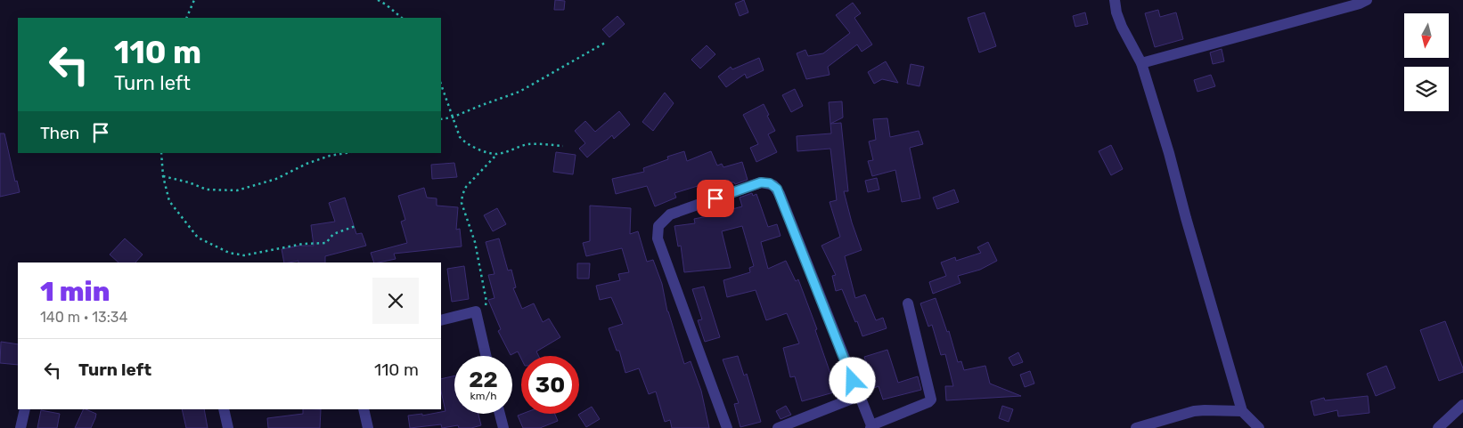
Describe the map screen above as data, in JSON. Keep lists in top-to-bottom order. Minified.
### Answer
{"north":"bottom","page":{"turn":["110 m","Turn left"],"then":"Then","heading":["1 min","140 m · 13:34"],"list":[{"name":"Turn left","value":"110 m"}],"speed":"22 km/h","limit":"30"}}
